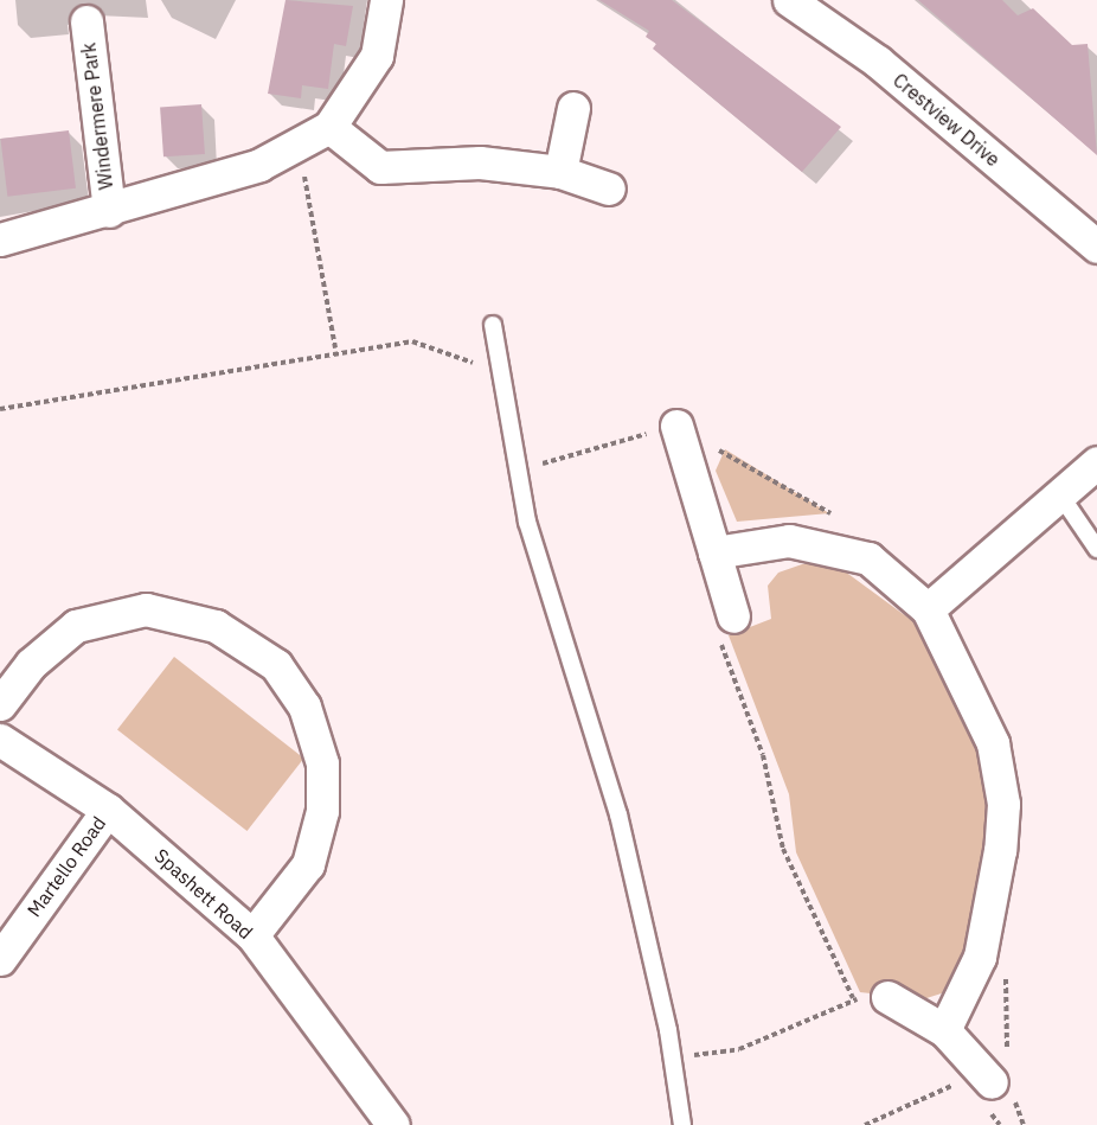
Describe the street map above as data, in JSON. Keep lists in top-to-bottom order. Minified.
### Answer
{"streets":{"street":["Windermere Park","Crestview Drive","Martello Road","Spashett Road"]},"crossings":[["Martello Road","Spashett Road"]]}
